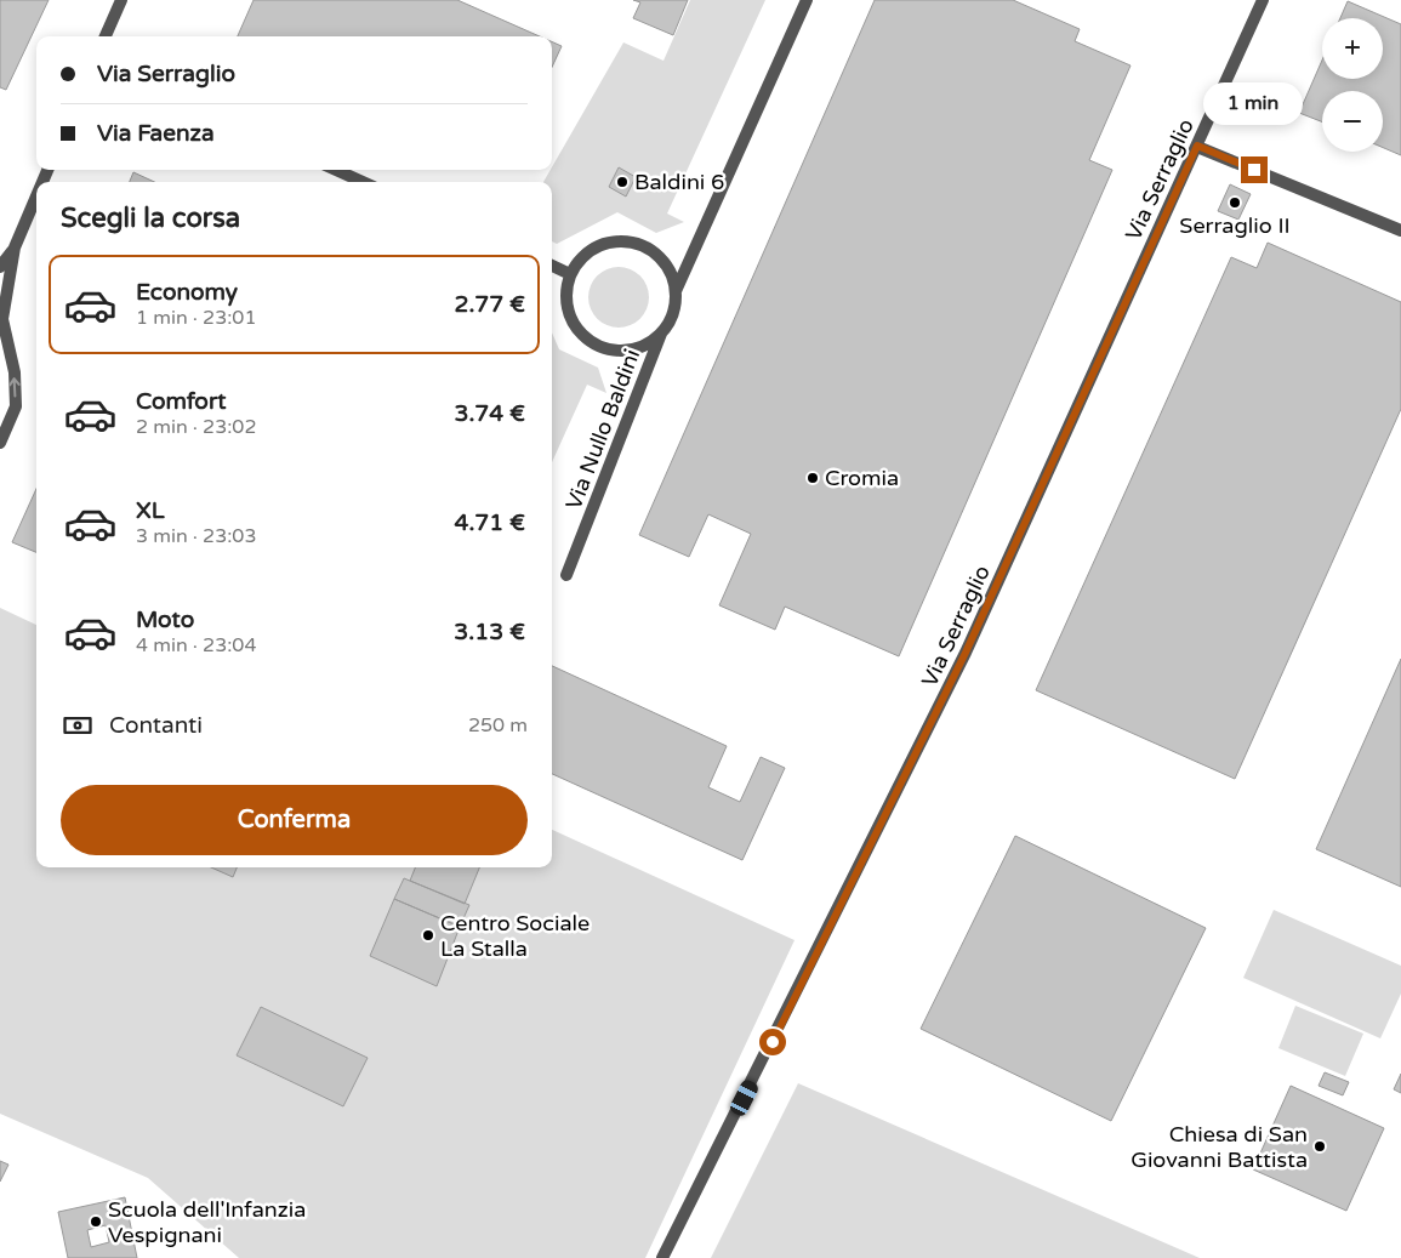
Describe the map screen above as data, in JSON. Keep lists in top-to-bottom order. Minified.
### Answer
{"streets":{"street":["Via Serraglio","Via Nullo Baldini"]},"places":["Baldini 6","Serraglio II","Cromia","Centro Sociale La Stalla","Chiesa di San Giovanni Battista","Scuola dell'Infanzia Vespignani"],"page":{"map_buttons":["+","−"],"banner":["Via Serraglio","Via Faenza"],"bubble":"1 min","heading":"Scegli la corsa","list":[{"name":"Economy","note":"1 min · 23:01","value":"2.77 €"},{"name":"Comfort","note":"2 min · 23:02","value":"3.74 €"},{"name":"XL","note":"3 min · 23:03","value":"4.71 €"},{"name":"Moto","note":"4 min · 23:04","value":"3.13 €"}],"pay":["Contanti","250 m"],"buttons":"Conferma"}}
